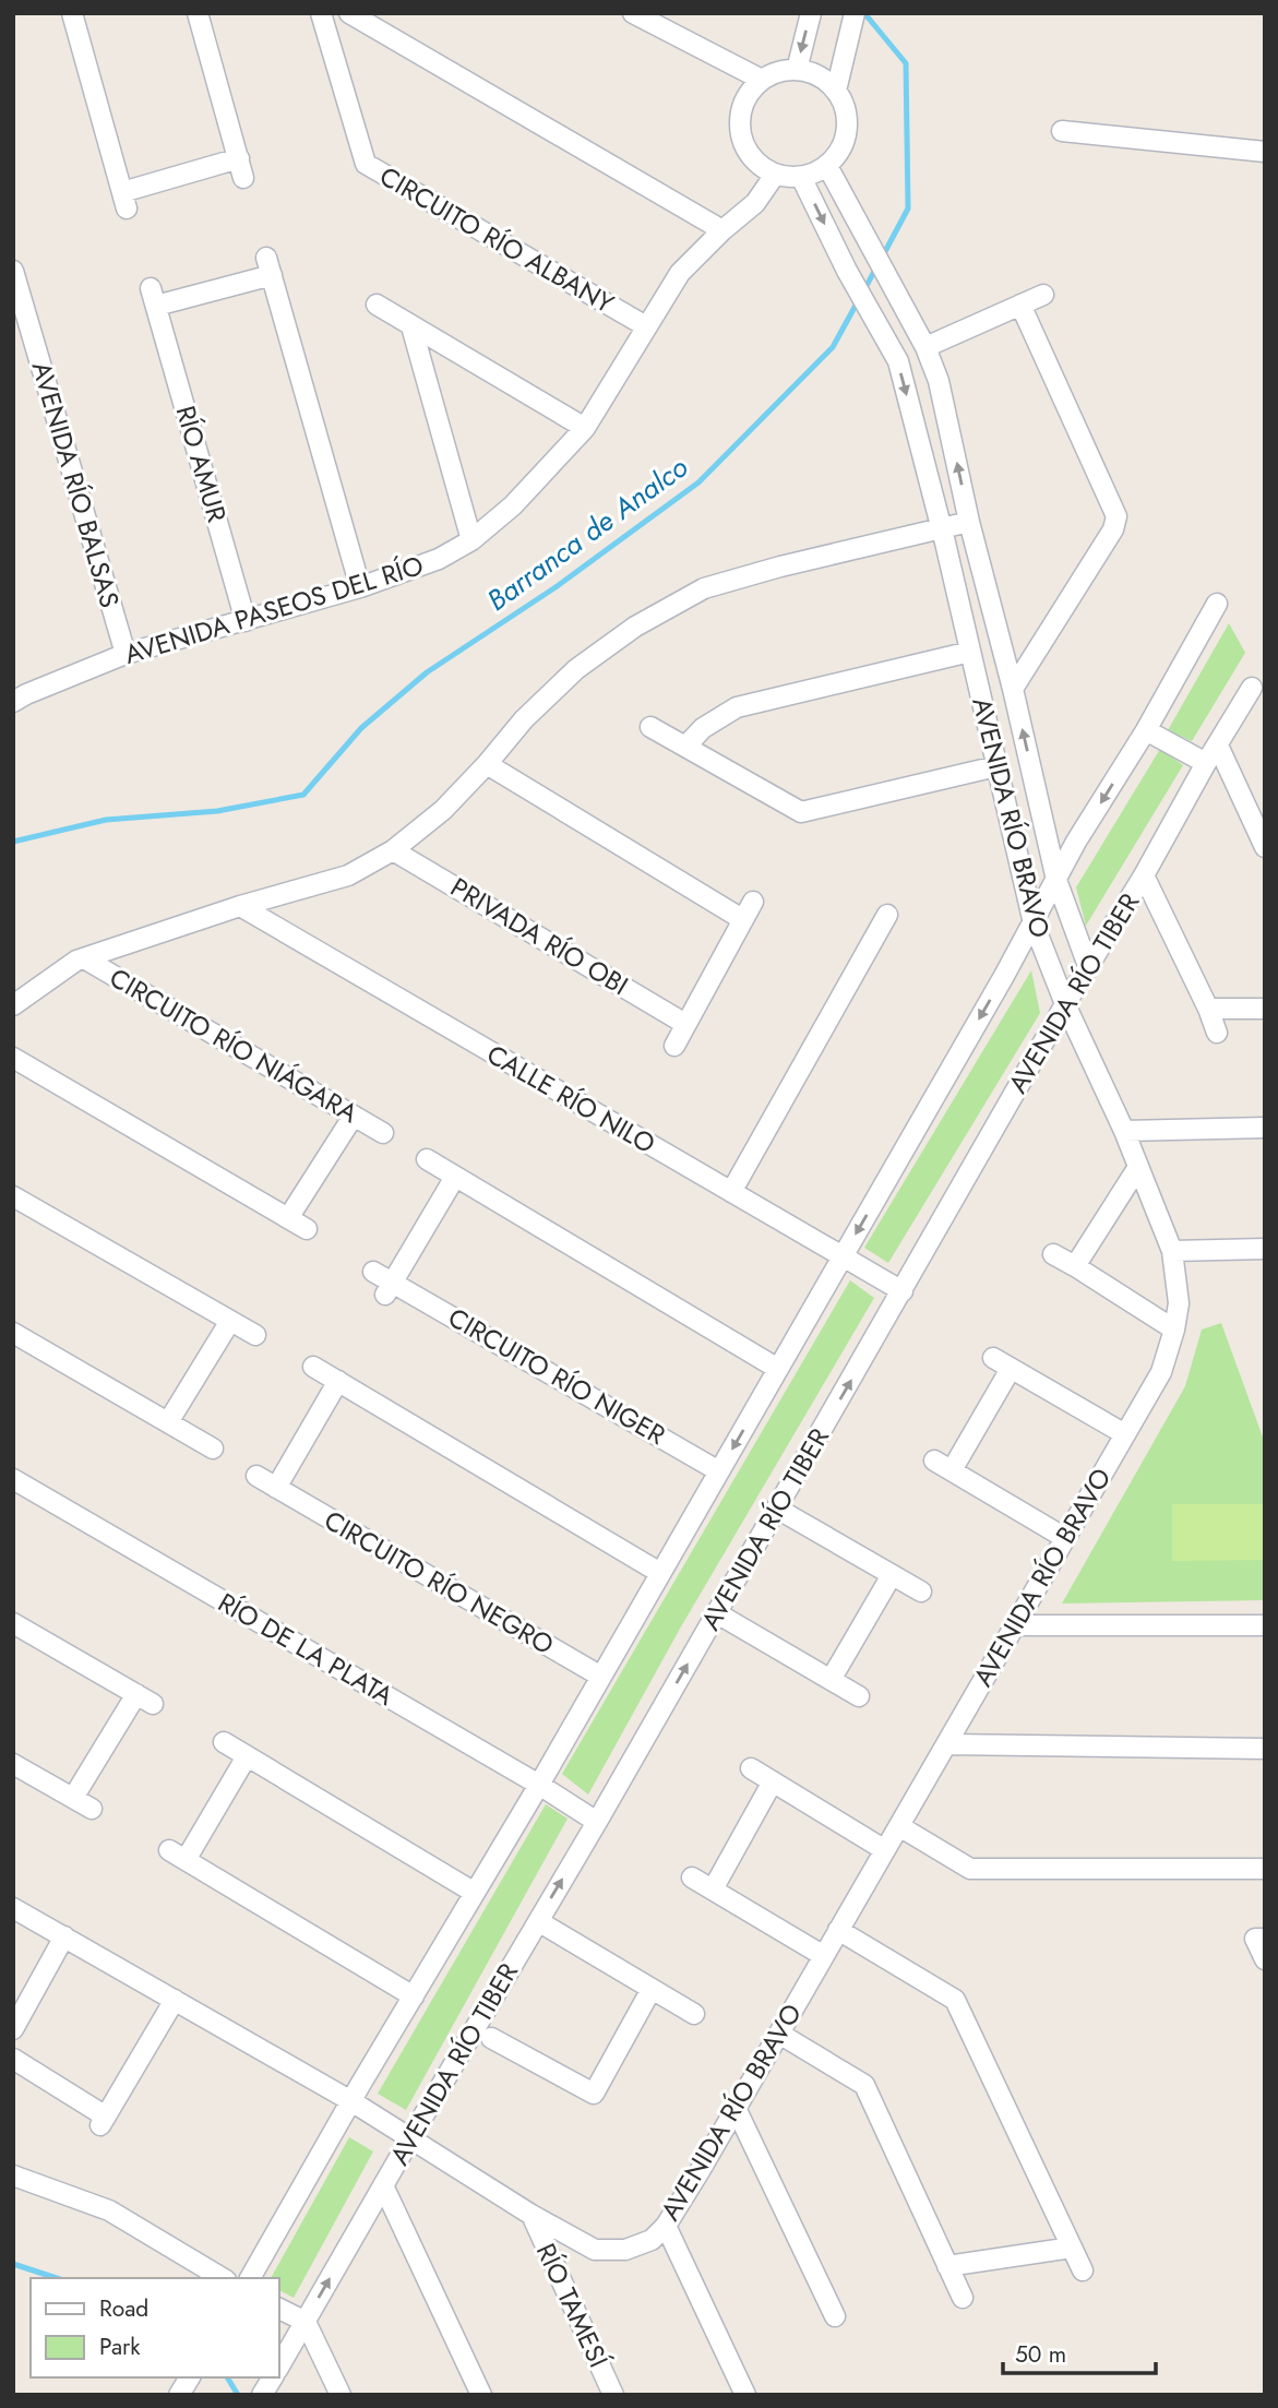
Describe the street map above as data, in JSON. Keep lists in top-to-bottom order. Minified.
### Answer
{"streets":{"street":["CIRCUITO RÍO ALBANY","RÍO AMUR","AVENIDA RÍO BALSAS","AVENIDA PASEOS DEL RÍO","AVENIDA RÍO BRAVO","PRIVADA RÍO OBI","AVENIDA RÍO TIBER","CIRCUITO RÍO NIÁGARA","CALLE RÍO NILO","CIRCUITO RÍO NIGER","CIRCUITO RÍO NEGRO","RÍO DE LA PLATA","RÍO TAMESÍ"]},"crossings":[["CIRCUITO RÍO ALBANY","AVENIDA PASEOS DEL RÍO"],["RÍO AMUR","AVENIDA PASEOS DEL RÍO"],["AVENIDA RÍO BALSAS","AVENIDA PASEOS DEL RÍO"],["AVENIDA PASEOS DEL RÍO","AVENIDA RÍO BRAVO"],["AVENIDA RÍO BRAVO","AVENIDA RÍO TIBER"],["AVENIDA RÍO BRAVO","RÍO TAMESÍ"],["AVENIDA RÍO TIBER","CALLE RÍO NILO"],["AVENIDA RÍO TIBER","RÍO DE LA PLATA"]],"water":["Barranca de Analco"],"legend":["Road","Park"],"scale_bar":"50 m"}
